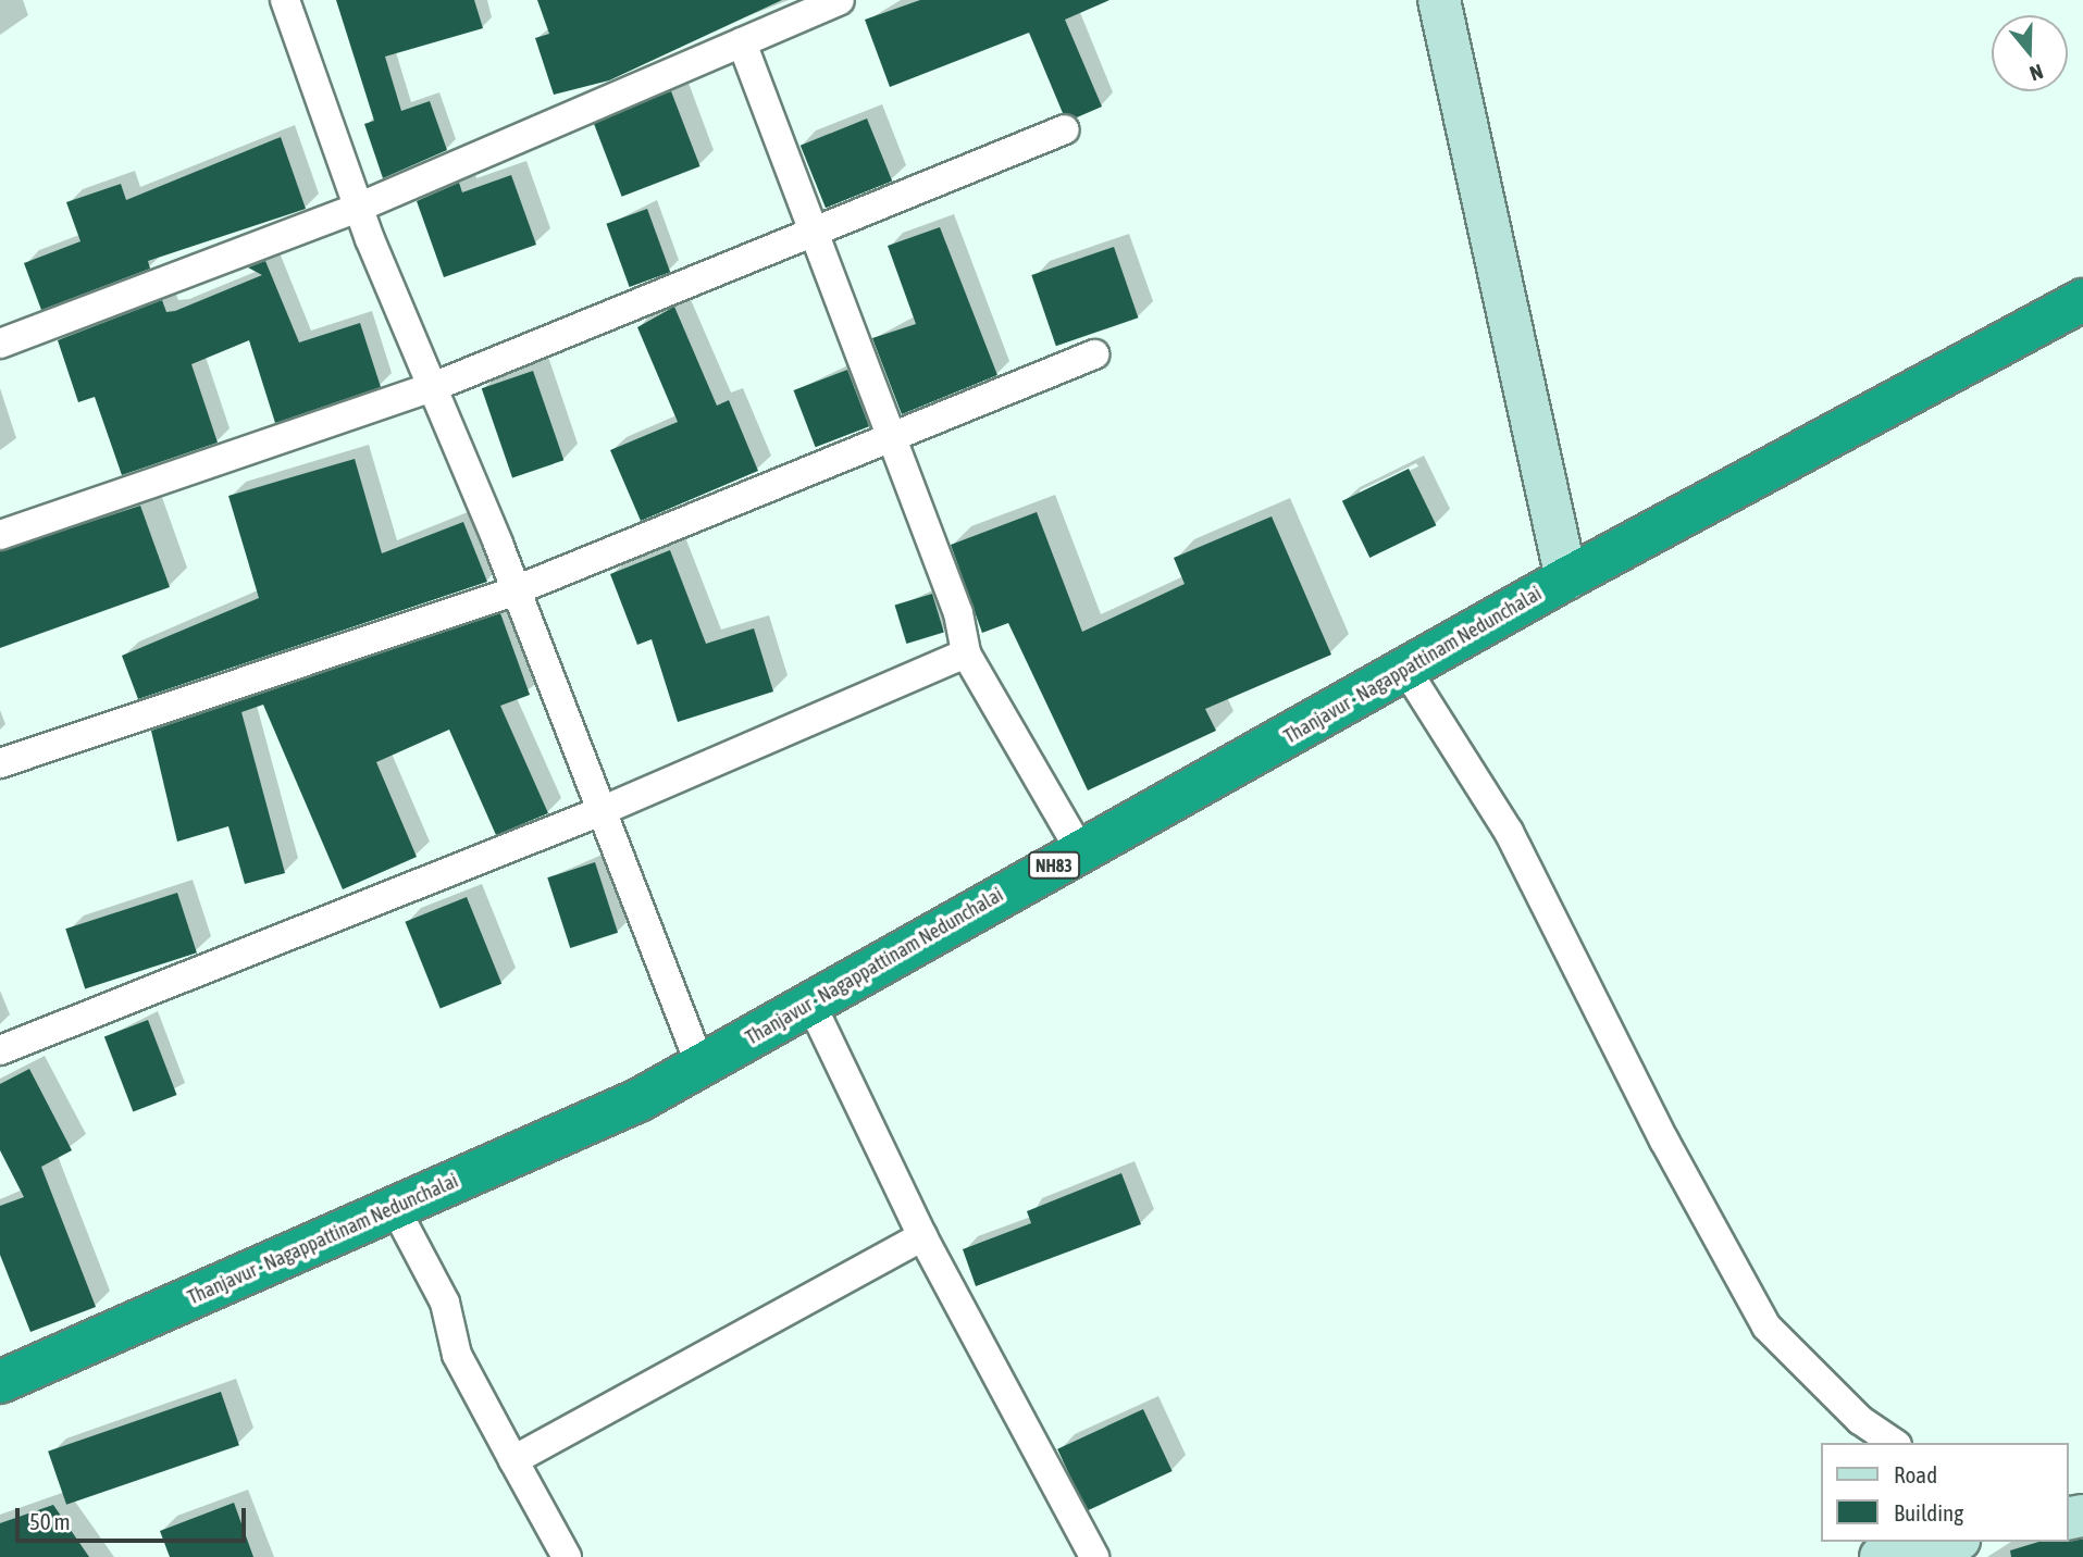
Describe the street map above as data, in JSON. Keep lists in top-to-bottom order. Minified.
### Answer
{"streets":{"highway":["Thanjavur - Nagappattinam Nedunchalai","NH83"]},"legend":["Road","Building"],"scale_bar":"50 m","north":"bottom"}
